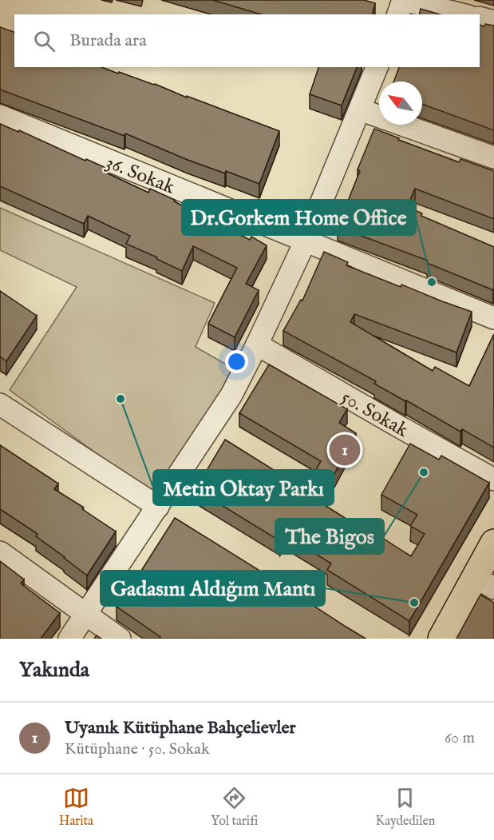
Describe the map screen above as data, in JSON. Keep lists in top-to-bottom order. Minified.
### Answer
{"streets":{"street":["36. Sokak","50. Sokak"]},"places":["Dr.Gorkem Home Office","Metin Oktay Parkı","The Bigos","Gadasını Aldığım Mantı"],"north":"top left","page":{"search":"Burada ara","pins":"1","heading":"Yakında","list":[{"mark":"1","name":"Uyanık Kütüphane Bahçelievler","note":"Kütüphane · 50. Sokak","value":"60 m"}],"nav":["Harita","Yol tarifi","Kaydedilen"]}}
